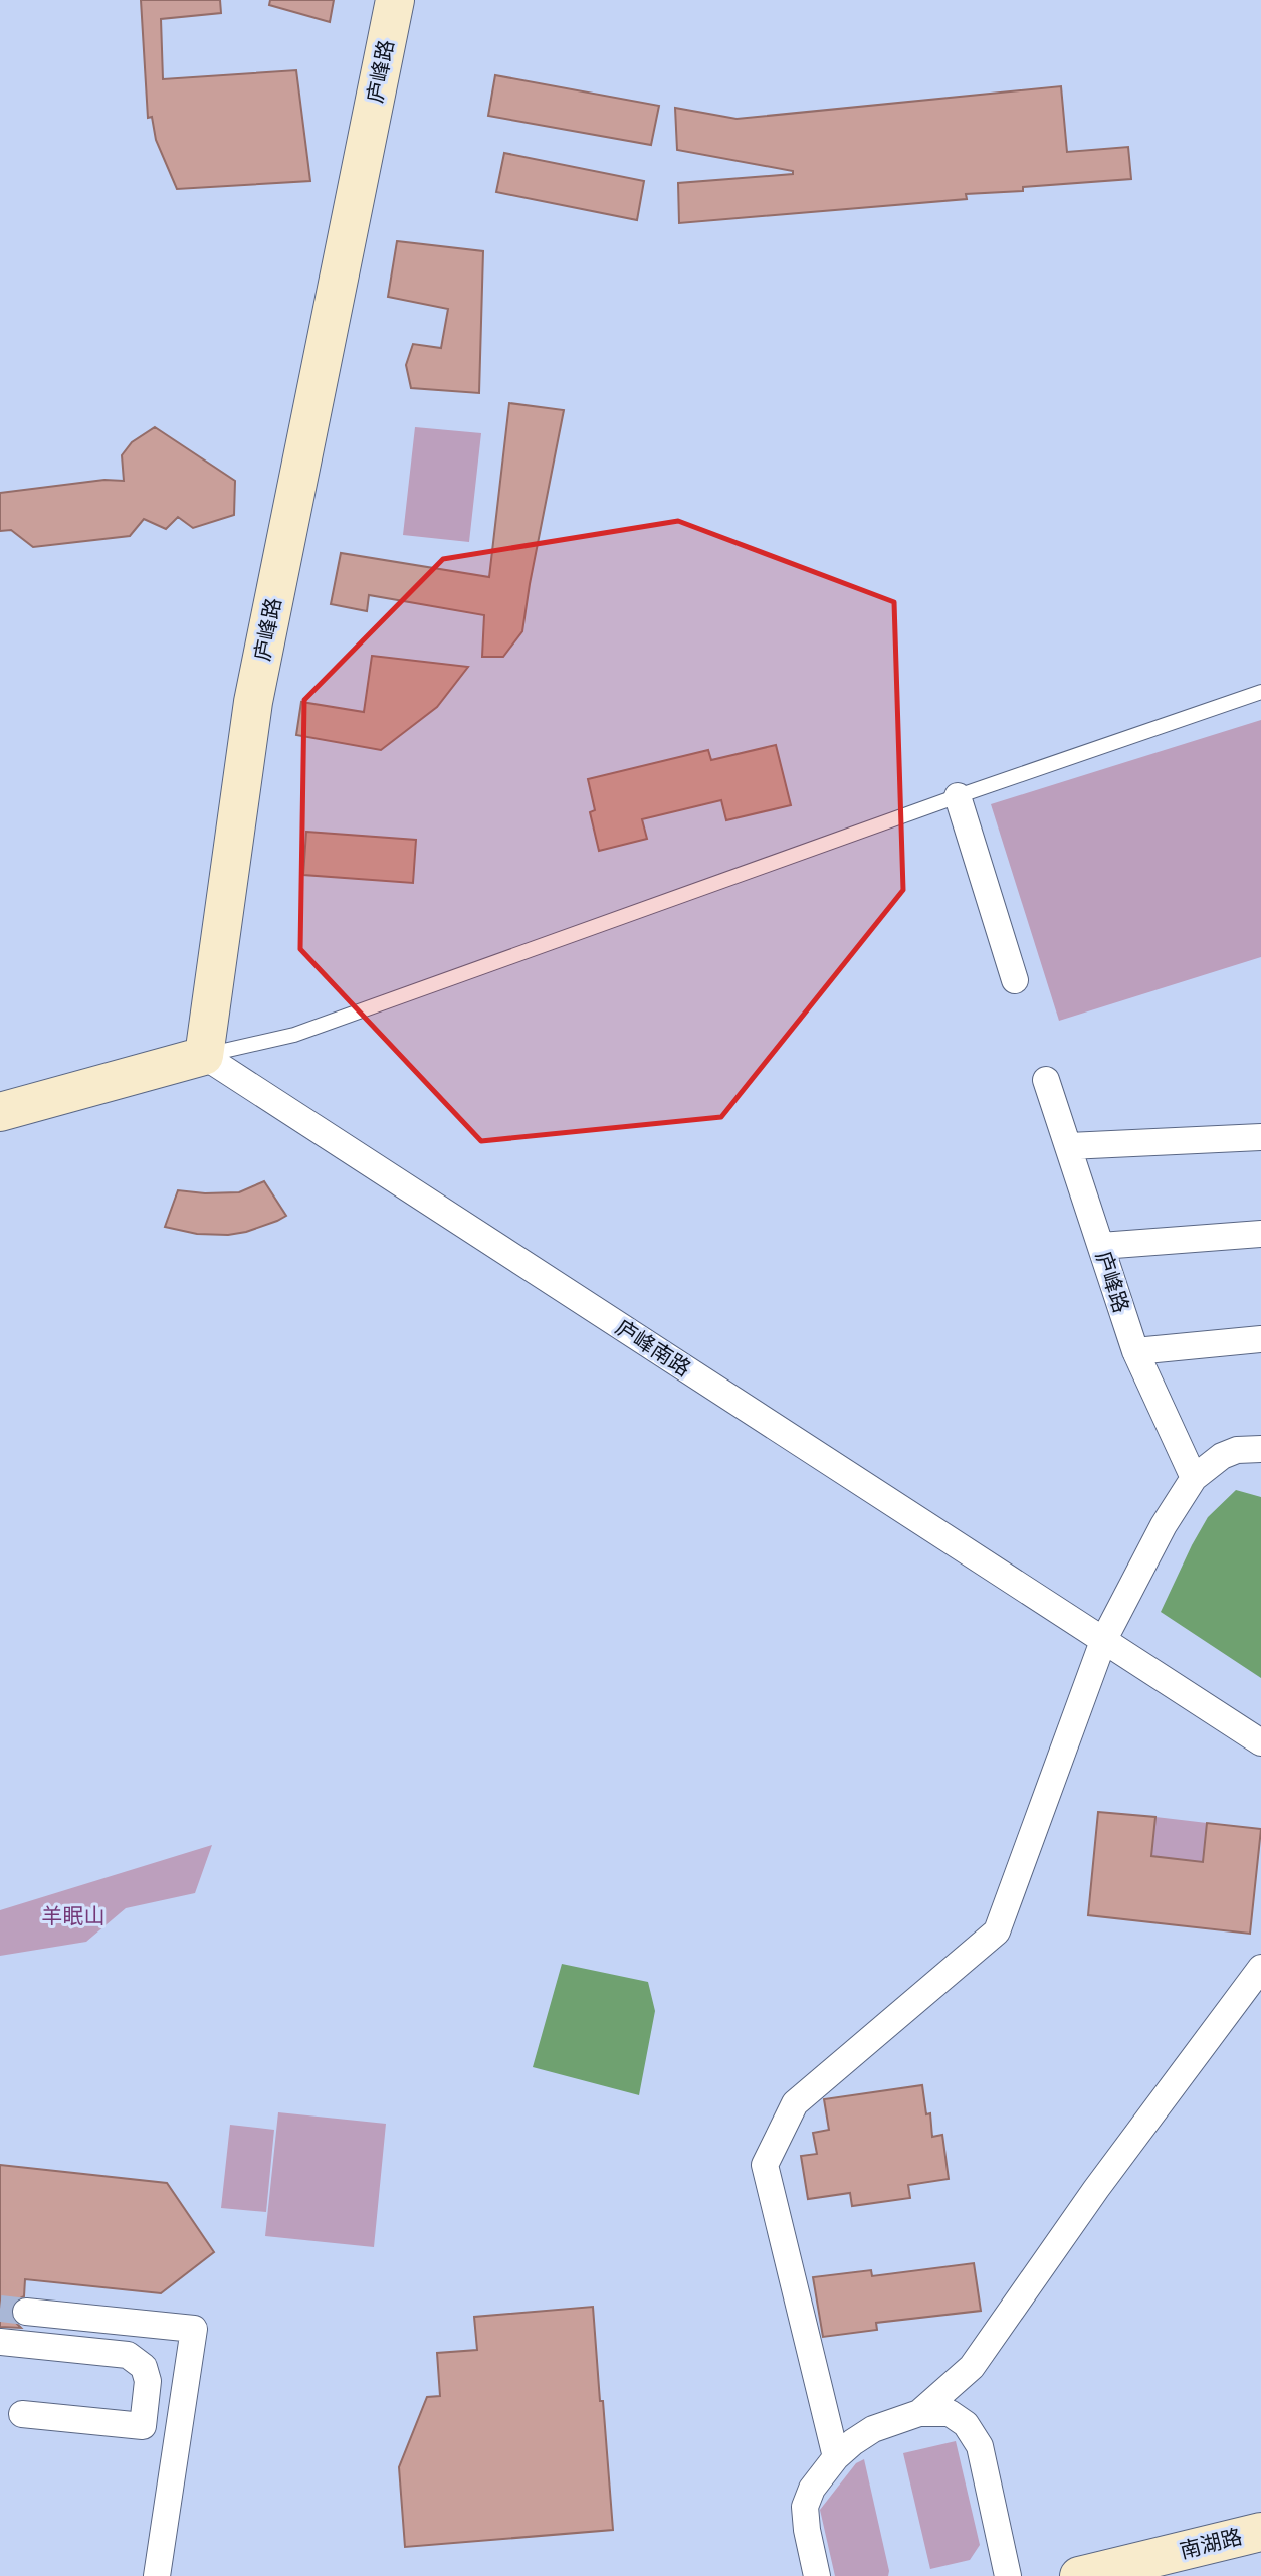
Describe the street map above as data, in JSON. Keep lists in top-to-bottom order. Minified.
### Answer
{"streets":{"main road":["庐峰路","南湖路"],"street":["庐峰南路"]},"crossings":[["庐峰路","庐峰南路"]],"parks":["羊眠山"]}
